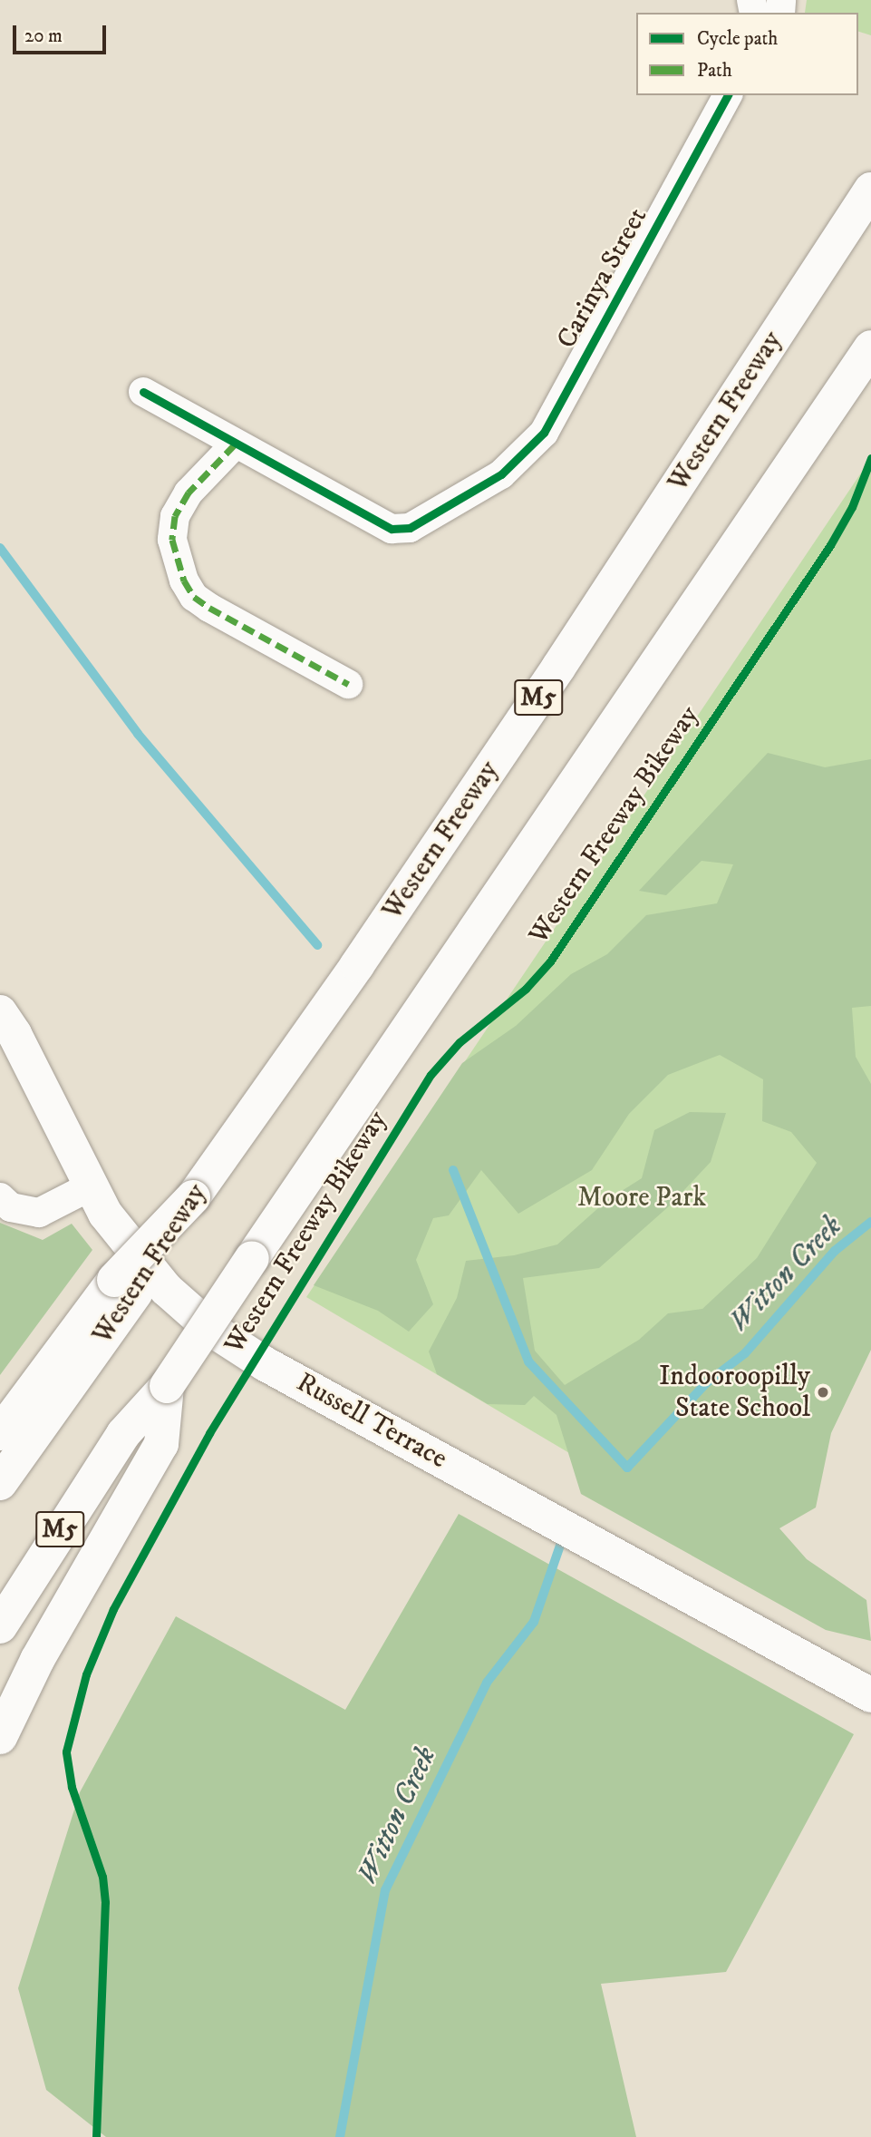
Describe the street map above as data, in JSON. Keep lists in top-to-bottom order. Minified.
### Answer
{"streets":{"main road":["Western Freeway","M5","Russell Terrace"],"street":["Carinya Street"],"cycle path":["Western Freeway Bikeway"]},"water":["Witton Creek"],"parks":["Moore Park"],"places":["Indooroopilly State School"],"legend":["Cycle path","Path"],"scale_bar":"20 m"}
